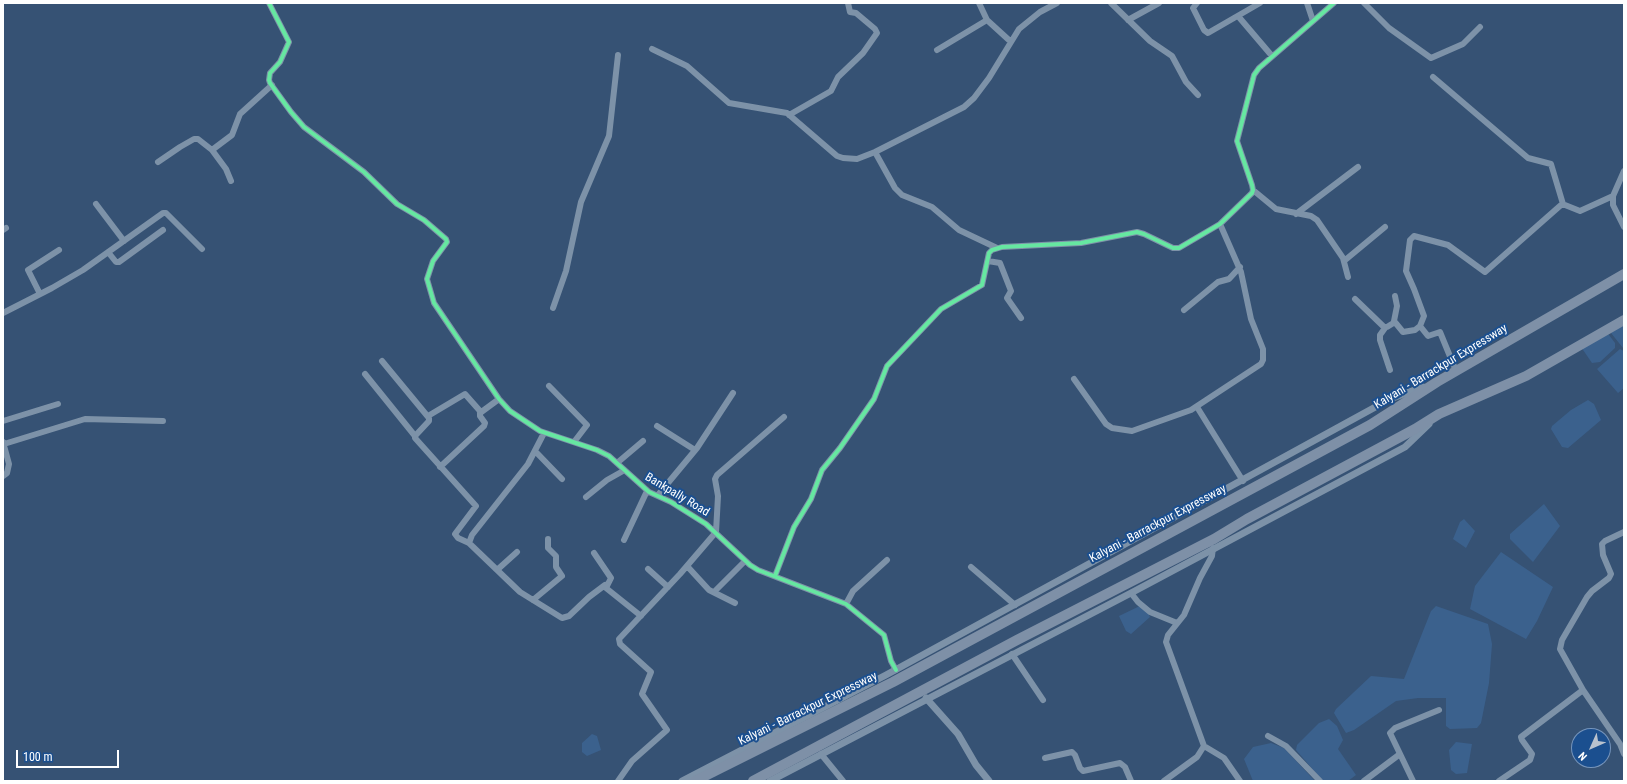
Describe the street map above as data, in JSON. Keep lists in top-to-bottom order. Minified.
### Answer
{"streets":{"highway":["Kalyani - Barrackpur Expressway"],"street":["Bankpally Road"]},"scale_bar":"100 m","north":"bottom left"}
